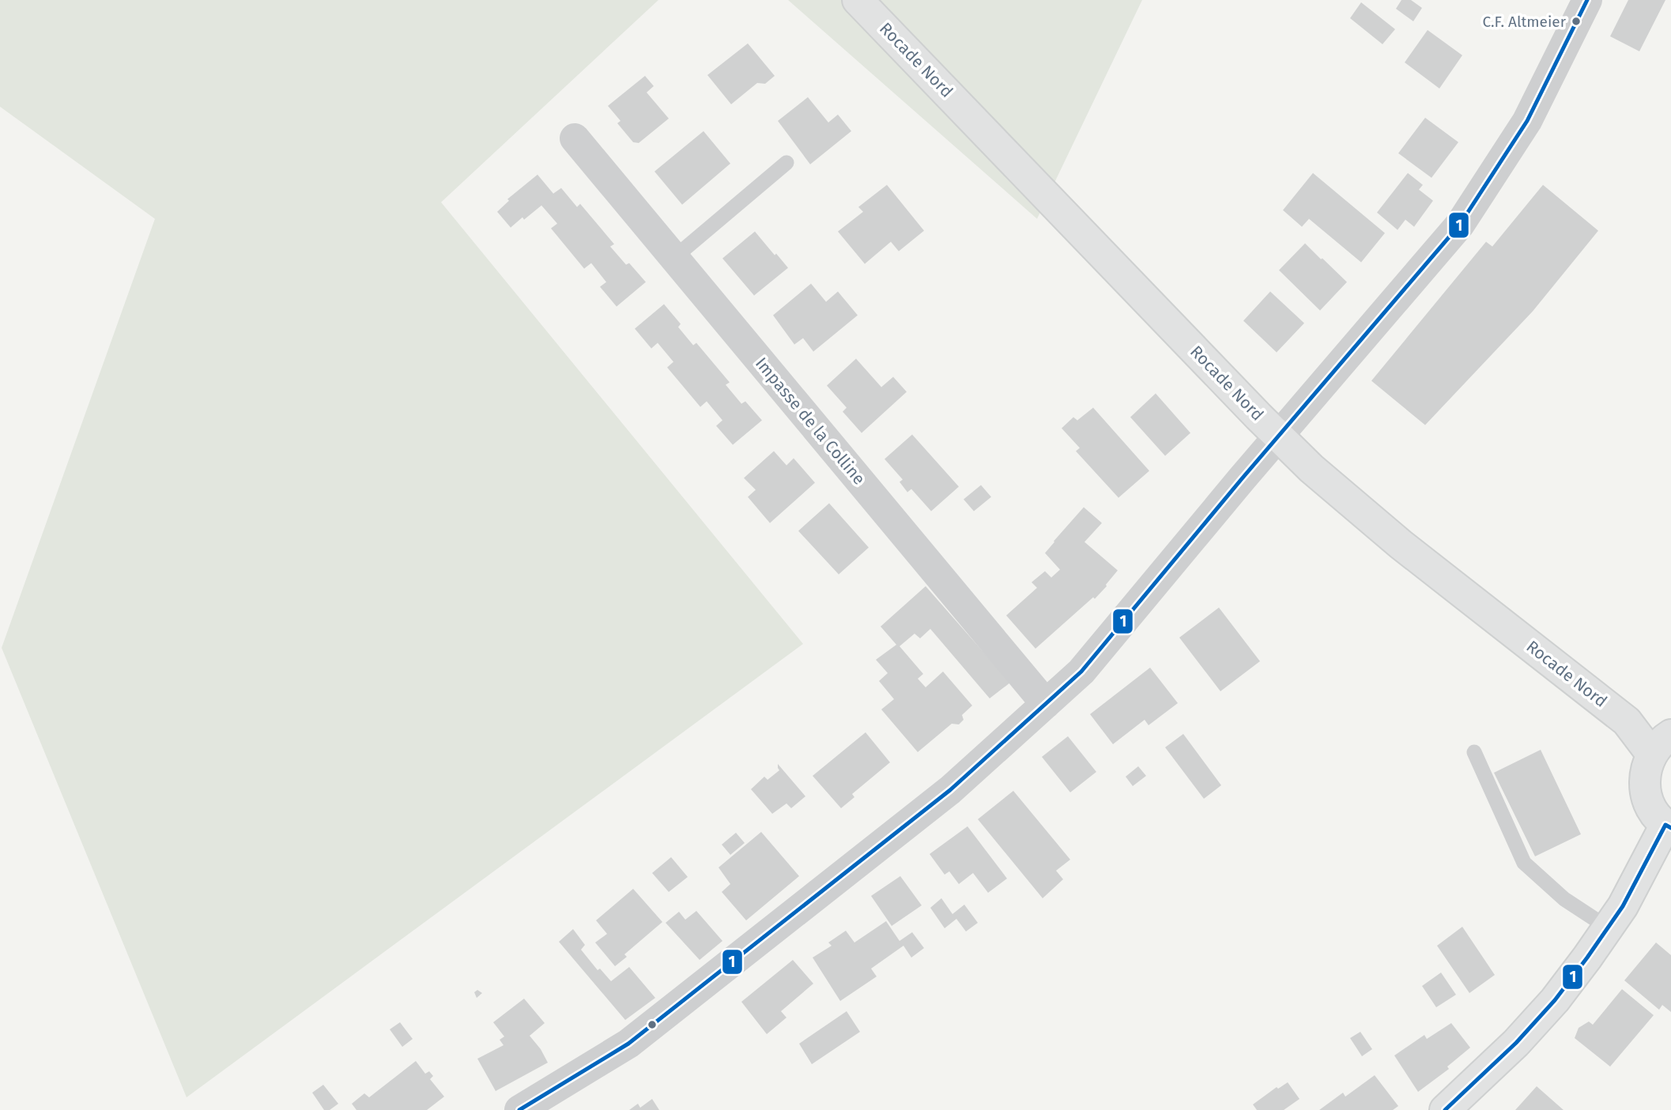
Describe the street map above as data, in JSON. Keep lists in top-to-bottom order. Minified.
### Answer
{"streets":{"main road":["Rocade Nord"],"street":["Impasse de la Colline"]},"places":["C.F. Altmeier"],"lines":["transit line 1"]}
